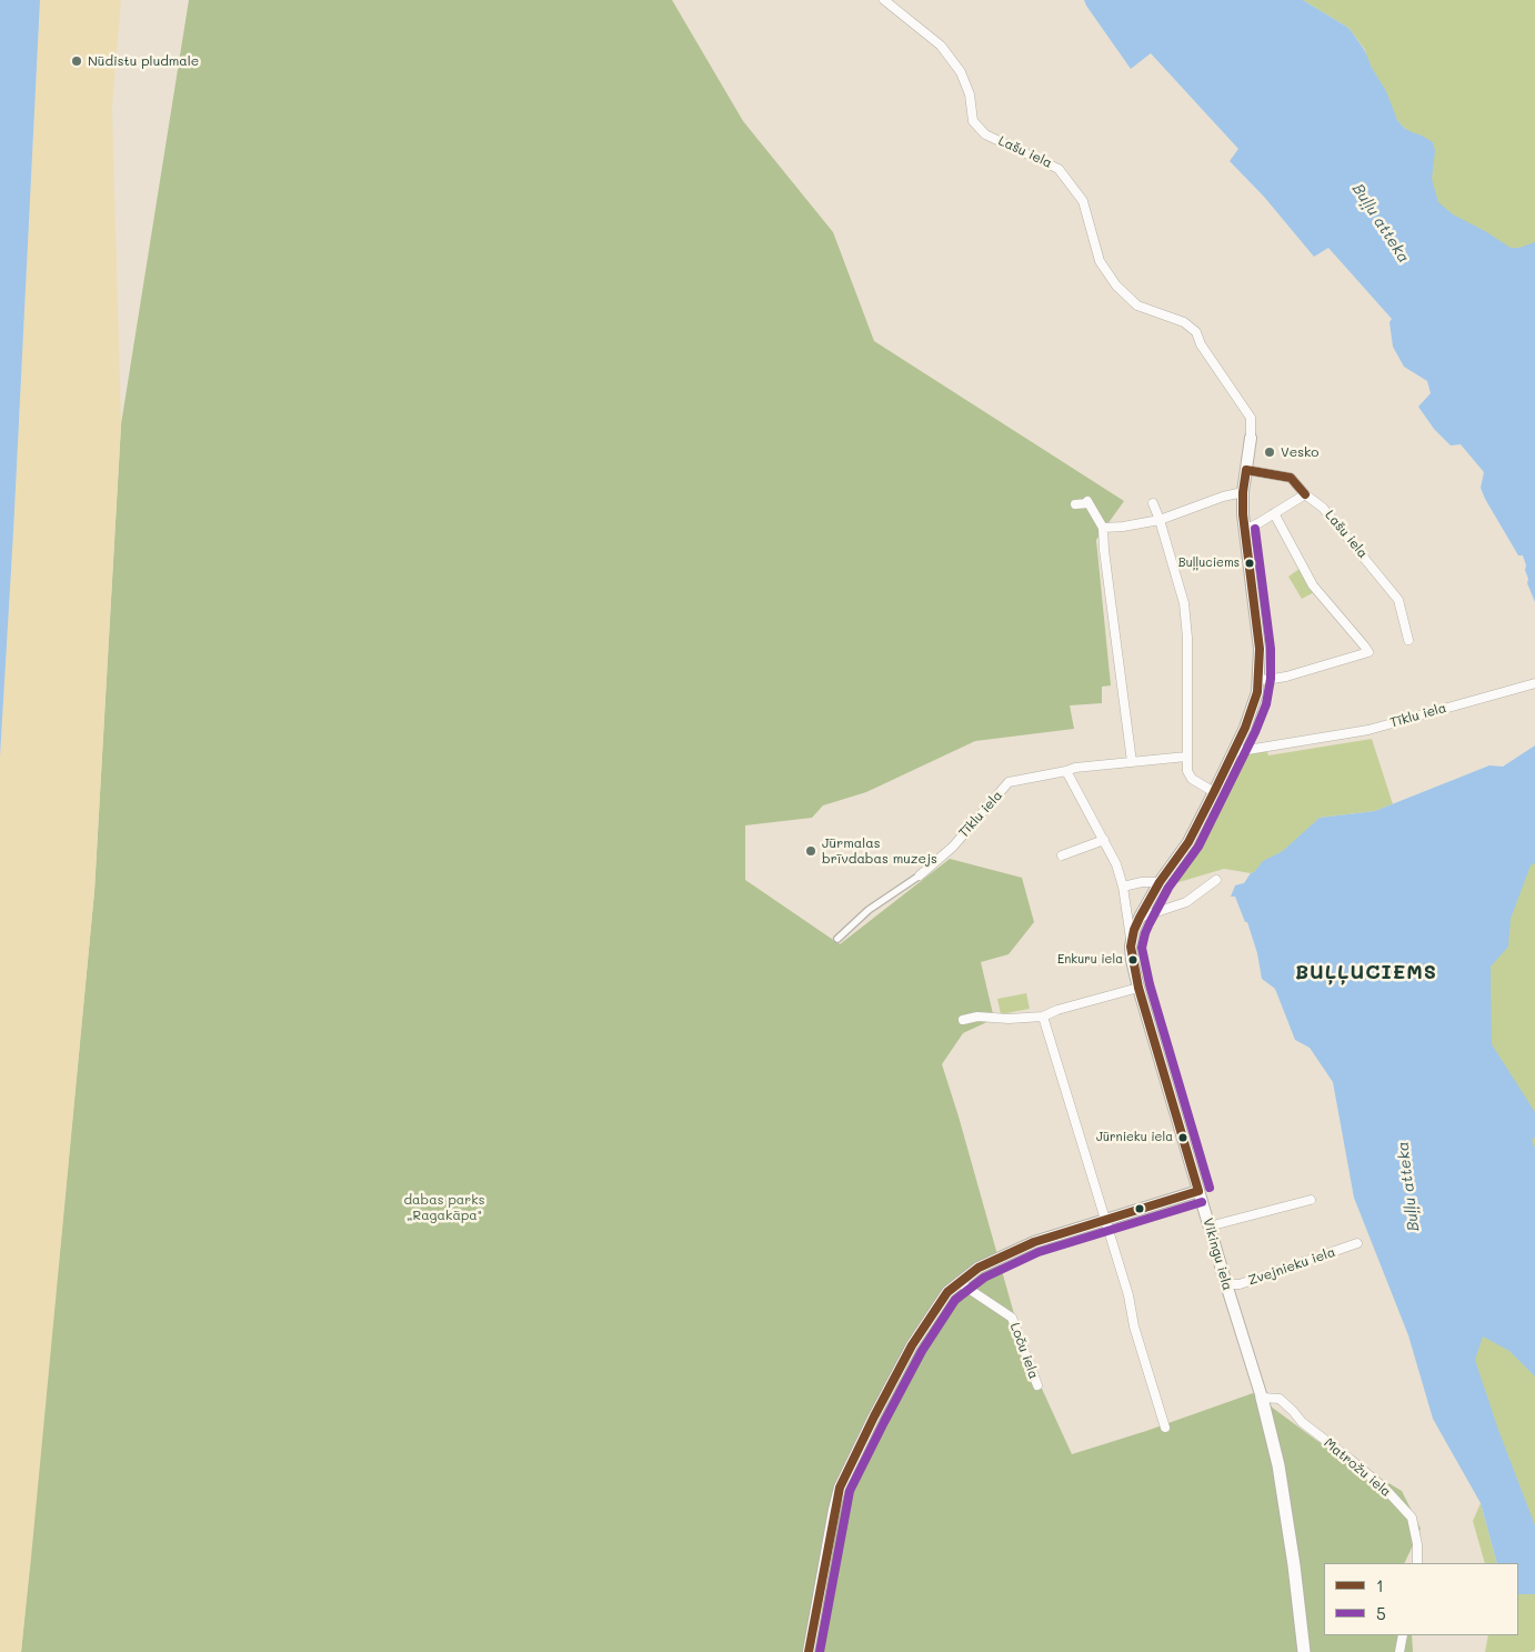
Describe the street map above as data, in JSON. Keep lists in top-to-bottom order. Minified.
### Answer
{"streets":{"main road":["Vikingu iela"],"street":["Lašu iela","Tīklu iela","Zvejnieku iela","Loču iela","Matrožu iela"]},"crossings":[["Lašu iela","Tīklu iela"],["Lašu iela","Vikingu iela"],["Tīklu iela","Vikingu iela"],["Vikingu iela","Zvejnieku iela"],["Vikingu iela","Matrožu iela"]],"districts":["BUĻĻUCIEMS"],"water":["Buļļu atteka"],"parks":["dabas parks „Ragakāpa\""],"places":["Nūdistu pludmale","Vesko","Buļļuciems","Jūrmalas brīvdabas muzejs","Enkuru iela","Jūrnieku iela"],"lines":["transit line 1","transit line 5"],"legend":["1","5"]}
